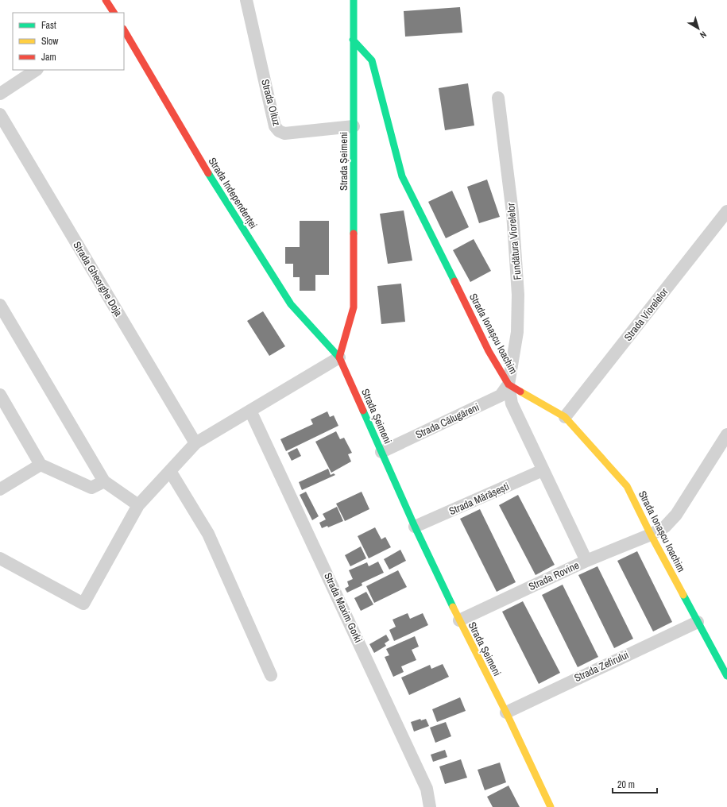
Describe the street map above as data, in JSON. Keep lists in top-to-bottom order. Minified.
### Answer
{"streets":{"street":["Strada Oituz","Strada Șeimeni","Strada Independenței","Fundătura Viorelelor","Strada Gheorghe Doja","Strada Viorelelor","Strada Ionașcu Ioachim","Strada Călugăreni","Strada Mărășești","Strada Rovine","Strada Maxim Gorki","Strada Zefirului"]},"crossings":[["Strada Oituz","Strada Șeimeni"],["Strada Șeimeni","Strada Independenței"],["Strada Șeimeni","Strada Ionașcu Ioachim"],["Strada Șeimeni","Strada Călugăreni"],["Strada Șeimeni","Strada Mărășești"],["Strada Șeimeni","Strada Rovine"],["Strada Șeimeni","Strada Zefirului"],["Fundătura Viorelelor","Strada Ionașcu Ioachim"],["Fundătura Viorelelor","Strada Călugăreni"],["Strada Viorelelor","Strada Ionașcu Ioachim"],["Strada Ionașcu Ioachim","Strada Călugăreni"],["Strada Ionașcu Ioachim","Strada Rovine"],["Strada Ionașcu Ioachim","Strada Zefirului"]],"legend":["Fast","Slow","Jam"],"scale_bar":"20 m","north":"bottom right"}
